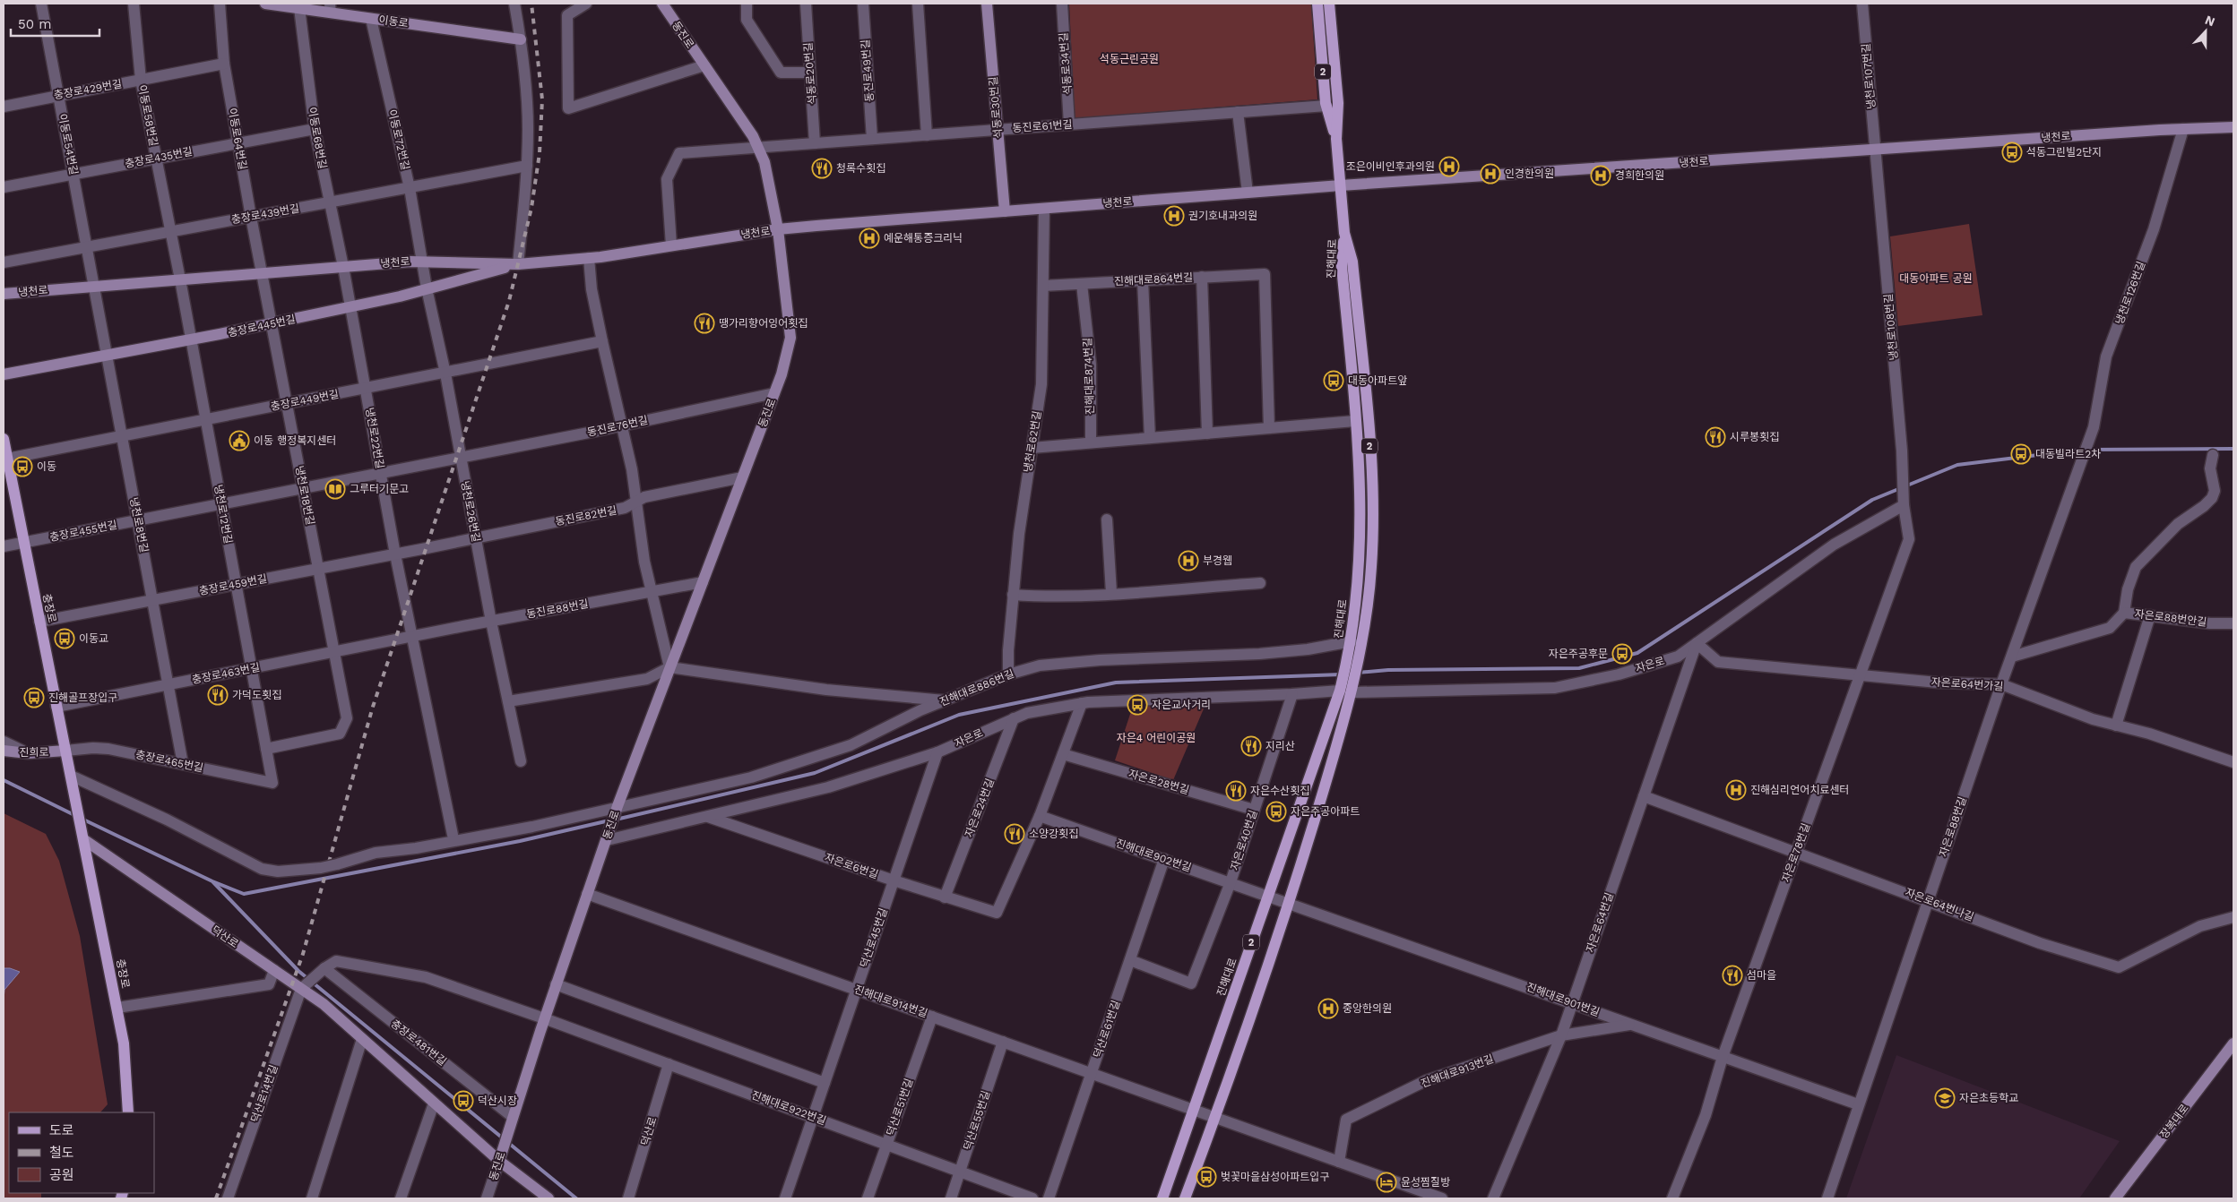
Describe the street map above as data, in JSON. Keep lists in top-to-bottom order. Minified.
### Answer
{"streets":{"main road":["2","진해대로","충장로"],"street":["이동로","동진로","석동로34번길","동진로49번길","석동로20번길","냉천로107번길","충장로429번길","석동로30번길","이동로58번길","동진로61번길","냉천로","이동로68번길","이동로64번길","이동로72번길","이동로54번길","충장로435번길","충장로439번길","진해대로864번길","냉천로126번길","충장로445번길","냉천로108번길","진해대로874번길","충장로449번길","동진로76번길","냉천로22번길","냉천로62번길","냉천로18번길","냉천로26번길","냉천로12번길","동진로82번길","냉천로8번길","충장로455번길","충장로459번길","동진로88번길","자은로88번안길","자은로","충장로463번길","자은로64번가길","진해대로886번길","진희로","충장로465번길","자은로28번길","자은로24번길","자은로88번길","자은로40번길","자은로78번길","진해대로902번길","자은로6번길","자은로64번나길","자은로64번길","덕산로","덕산로45번길","진해대로901번길","진해대로914번길","덕산로61번길","충장로481번길","진해대로913번길","덕산로14번길","덕산로51번길","진해대로922번길","덕산로55번길","장복대로"]},"crossings":[["이동로","이동로68번길"],["이동로","이동로72번길"],["동진로","동진로61번길"],["동진로","냉천로"],["동진로","동진로76번길"],["동진로","동진로82번길"],["동진로","동진로88번길"],["동진로","자은로"],["동진로","진해대로886번길"],["동진로","덕산로"],["동진로","진해대로914번길"],["동진로","충장로481번길"],["동진로","진해대로922번길"],["석동로34번길","동진로61번길"],["동진로49번길","동진로61번길"],["2","동진로61번길"],["2","냉천로"],["2","진해대로"],["2","자은로"],["2","진해대로901번길"],["석동로20번길","동진로61번길"],["냉천로107번길","냉천로"],["냉천로107번길","냉천로108번길"],["충장로429번길","이동로58번길"],["충장로429번길","이동로64번길"],["충장로429번길","이동로54번길"],["석동로30번길","동진로61번길"],["석동로30번길","냉천로"],["이동로58번길","냉천로"],["이동로58번길","충장로435번길"],["이동로58번길","충장로439번길"],["이동로58번길","냉천로12번길"],["냉천로","이동로68번길"],["냉천로","이동로64번길"],["냉천로","이동로72번길"],["냉천로","이동로54번길"],["냉천로","냉천로126번길"],["냉천로","충장로445번길"],["냉천로","냉천로108번길"],["냉천로","냉천로22번길"],["냉천로","냉천로62번길"],["냉천로","냉천로18번길"],["냉천로","냉천로26번길"],["냉천로","냉천로12번길"],["냉천로","냉천로8번길"],["이동로68번길","충장로435번길"],["이동로68번길","충장로439번길"],["이동로68번길","냉천로22번길"],["이동로64번길","충장로435번길"],["이동로64번길","충장로439번길"],["이동로64번길","냉천로18번길"],["이동로72번길","충장로439번길"],["이동로72번길","냉천로26번길"],["이동로54번길","충장로435번길"],["이동로54번길","충장로439번길"],["이동로54번길","냉천로8번길"],["진해대로","자은로"],["진해대로","진해대로886번길"],["진해대로","진해대로902번길"],["진해대로","진해대로901번길"],["진해대로","진해대로914번길"],["진해대로864번길","진해대로874번길"],["진해대로864번길","냉천로62번길"],["냉천로126번길","자은로88번길"],["충장로445번길","냉천로22번길"],["충장로445번길","냉천로18번길"],["충장로445번길","냉천로26번길"],["충장로445번길","냉천로12번길"],["충장로445번길","냉천로8번길"],["냉천로108번길","자은로"],["냉천로108번길","자은로78번길"],["충장로449번길","냉천로22번길"],["충장로449번길","냉천로18번길"],["충장로449번길","냉천로26번길"],["충장로449번길","냉천로12번길"],["충장로449번길","냉천로8번길"],["충장로449번길","충장로"],["동진로76번길","냉천로26번길"],["동진로76번길","충장로455번길"],["냉천로22번길","충장로455번길"],["냉천로22번길","충장로459번길"],["냉천로22번길","동진로88번길"],["냉천로62번길","진해대로886번길"],["냉천로18번길","냉천로12번길"],["냉천로18번길","충장로455번길"],["냉천로18번길","충장로459번길"],["냉천로18번길","충장로463번길"],["냉천로26번길","동진로82번길"],["냉천로26번길","충장로455번길"],["냉천로26번길","동진로88번길"],["냉천로12번길","충장로455번길"],["냉천로12번길","충장로459번길"],["냉천로12번길","충장로463번길"],["냉천로12번길","충장로465번길"],["동진로82번길","충장로459번길"],["냉천로8번길","충장로455번길"],["냉천로8번길","충장로459번길"],["냉천로8번길","충장로463번길"],["냉천로8번길","충장로465번길"],["충장로455번길","충장로"],["충장로459번길","충장로"],["충장로","충장로463번길"],["충장로","진해대로886번길"],["충장로","진희로"],["충장로","충장로465번길"],["충장로","덕산로"],["동진로88번길","충장로463번길"],["자은로88번안길","자은로88번길"],["자은로","자은로64번가길"],["자은로","자은로24번길"],["자은로","자은로40번길"],["자은로","자은로78번길"],["자은로","자은로6번길"],["자은로","자은로64번길"],["자은로","덕산로45번길"],["자은로64번가길","자은로88번길"],["자은로64번가길","자은로78번길"],["자은로64번가길","자은로64번길"],["진희로","충장로465번길"],["자은로28번길","자은로40번길"],["자은로24번길","자은로6번길"],["자은로88번길","자은로64번나길"],["자은로88번길","진해대로901번길"],["자은로40번길","진해대로902번길"],["자은로40번길","덕산로61번길"],["자은로78번길","자은로64번나길"],["자은로78번길","진해대로901번길"],["진해대로902번길","자은로6번길"],["진해대로902번길","진해대로901번길"],["진해대로902번길","덕산로61번길"],["자은로6번길","덕산로45번길"],["자은로64번나길","자은로64번길"],["자은로64번길","진해대로901번길"],["자은로64번길","진해대로913번길"],["덕산로","덕산로14번길"],["덕산로","진해대로922번길"],["덕산로45번길","진해대로914번길"],["덕산로45번길","진해대로922번길"],["진해대로914번길","덕산로61번길"],["진해대로914번길","덕산로51번길"],["진해대로914번길","덕산로55번길"],["덕산로51번길","진해대로922번길"],["진해대로922번길","덕산로55번길"]],"parks":["석동근린공원","대동아파트 공원","자은4 어린이공원"],"places":{"bus stop":["석동그린빌2단지","대동아파트앞","대동빌라트2차","이동","이동교","자은주공후문","진해골프장입구","자은교사거리","자은주공아파트","덕산시장","벚꽃마을삼성아파트입구"],"hospital":["조은이비인후과의원","인경한의원","경희한의원","권기호내과의원","예운해통증크리닉","부경웹","진해심리언어치료센터","중앙한의원"],"restaurant":["청록수횟집","땡가리향어잉어횟집","시루봉횟집","가덕도횟집","지리산","자은수산횟집","소양강횟집","섬마을"],"public building":["이동 행정복지센터"],"library":["그루터기문고"],"school or university":["자은초등학교"],"hotel":["윤성찜질방"]},"legend":["도로","철도","공원"],"scale_bar":"50 m","north":"top"}
